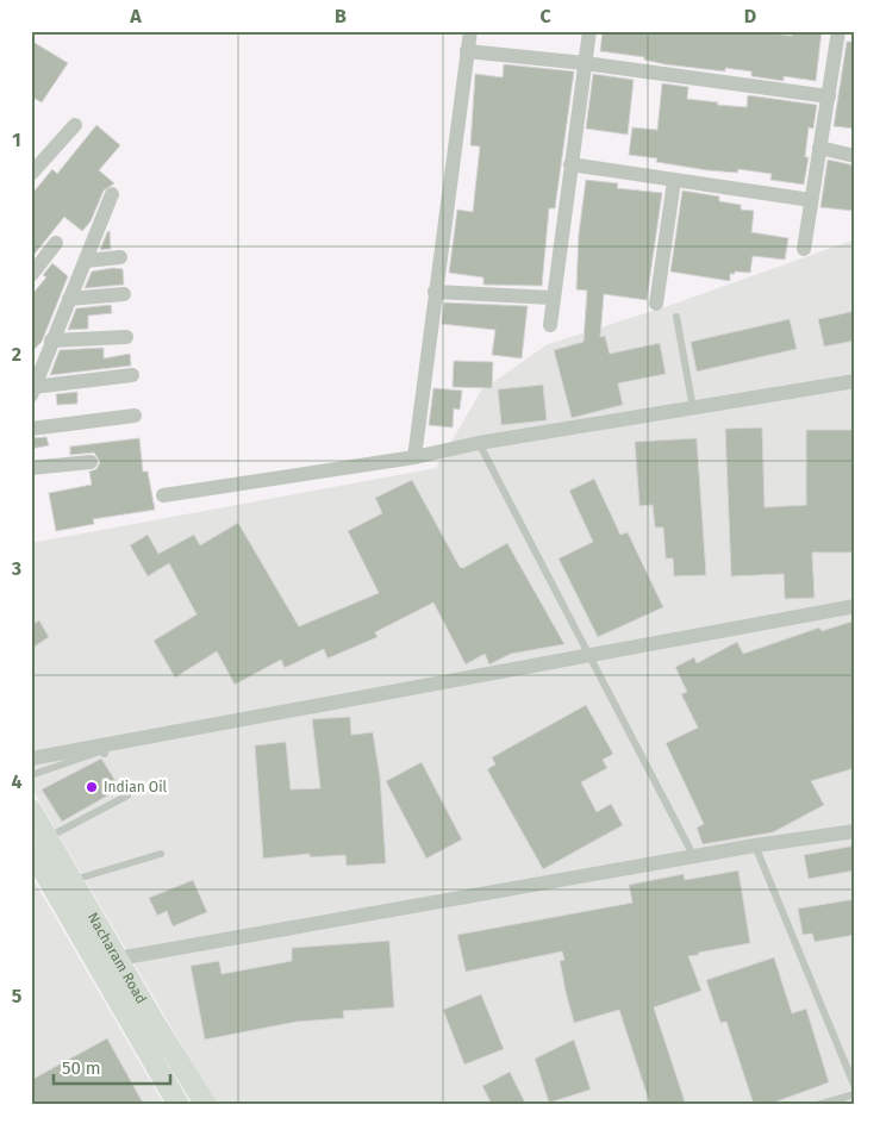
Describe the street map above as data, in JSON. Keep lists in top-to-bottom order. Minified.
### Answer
{"streets":{"main road":["Nacharam Road"]},"places":["Indian Oil"],"scale_bar":"50 m","grid":{"columns":["A","B","C","D"],"rows":["1","2","3","4","5"]}}
